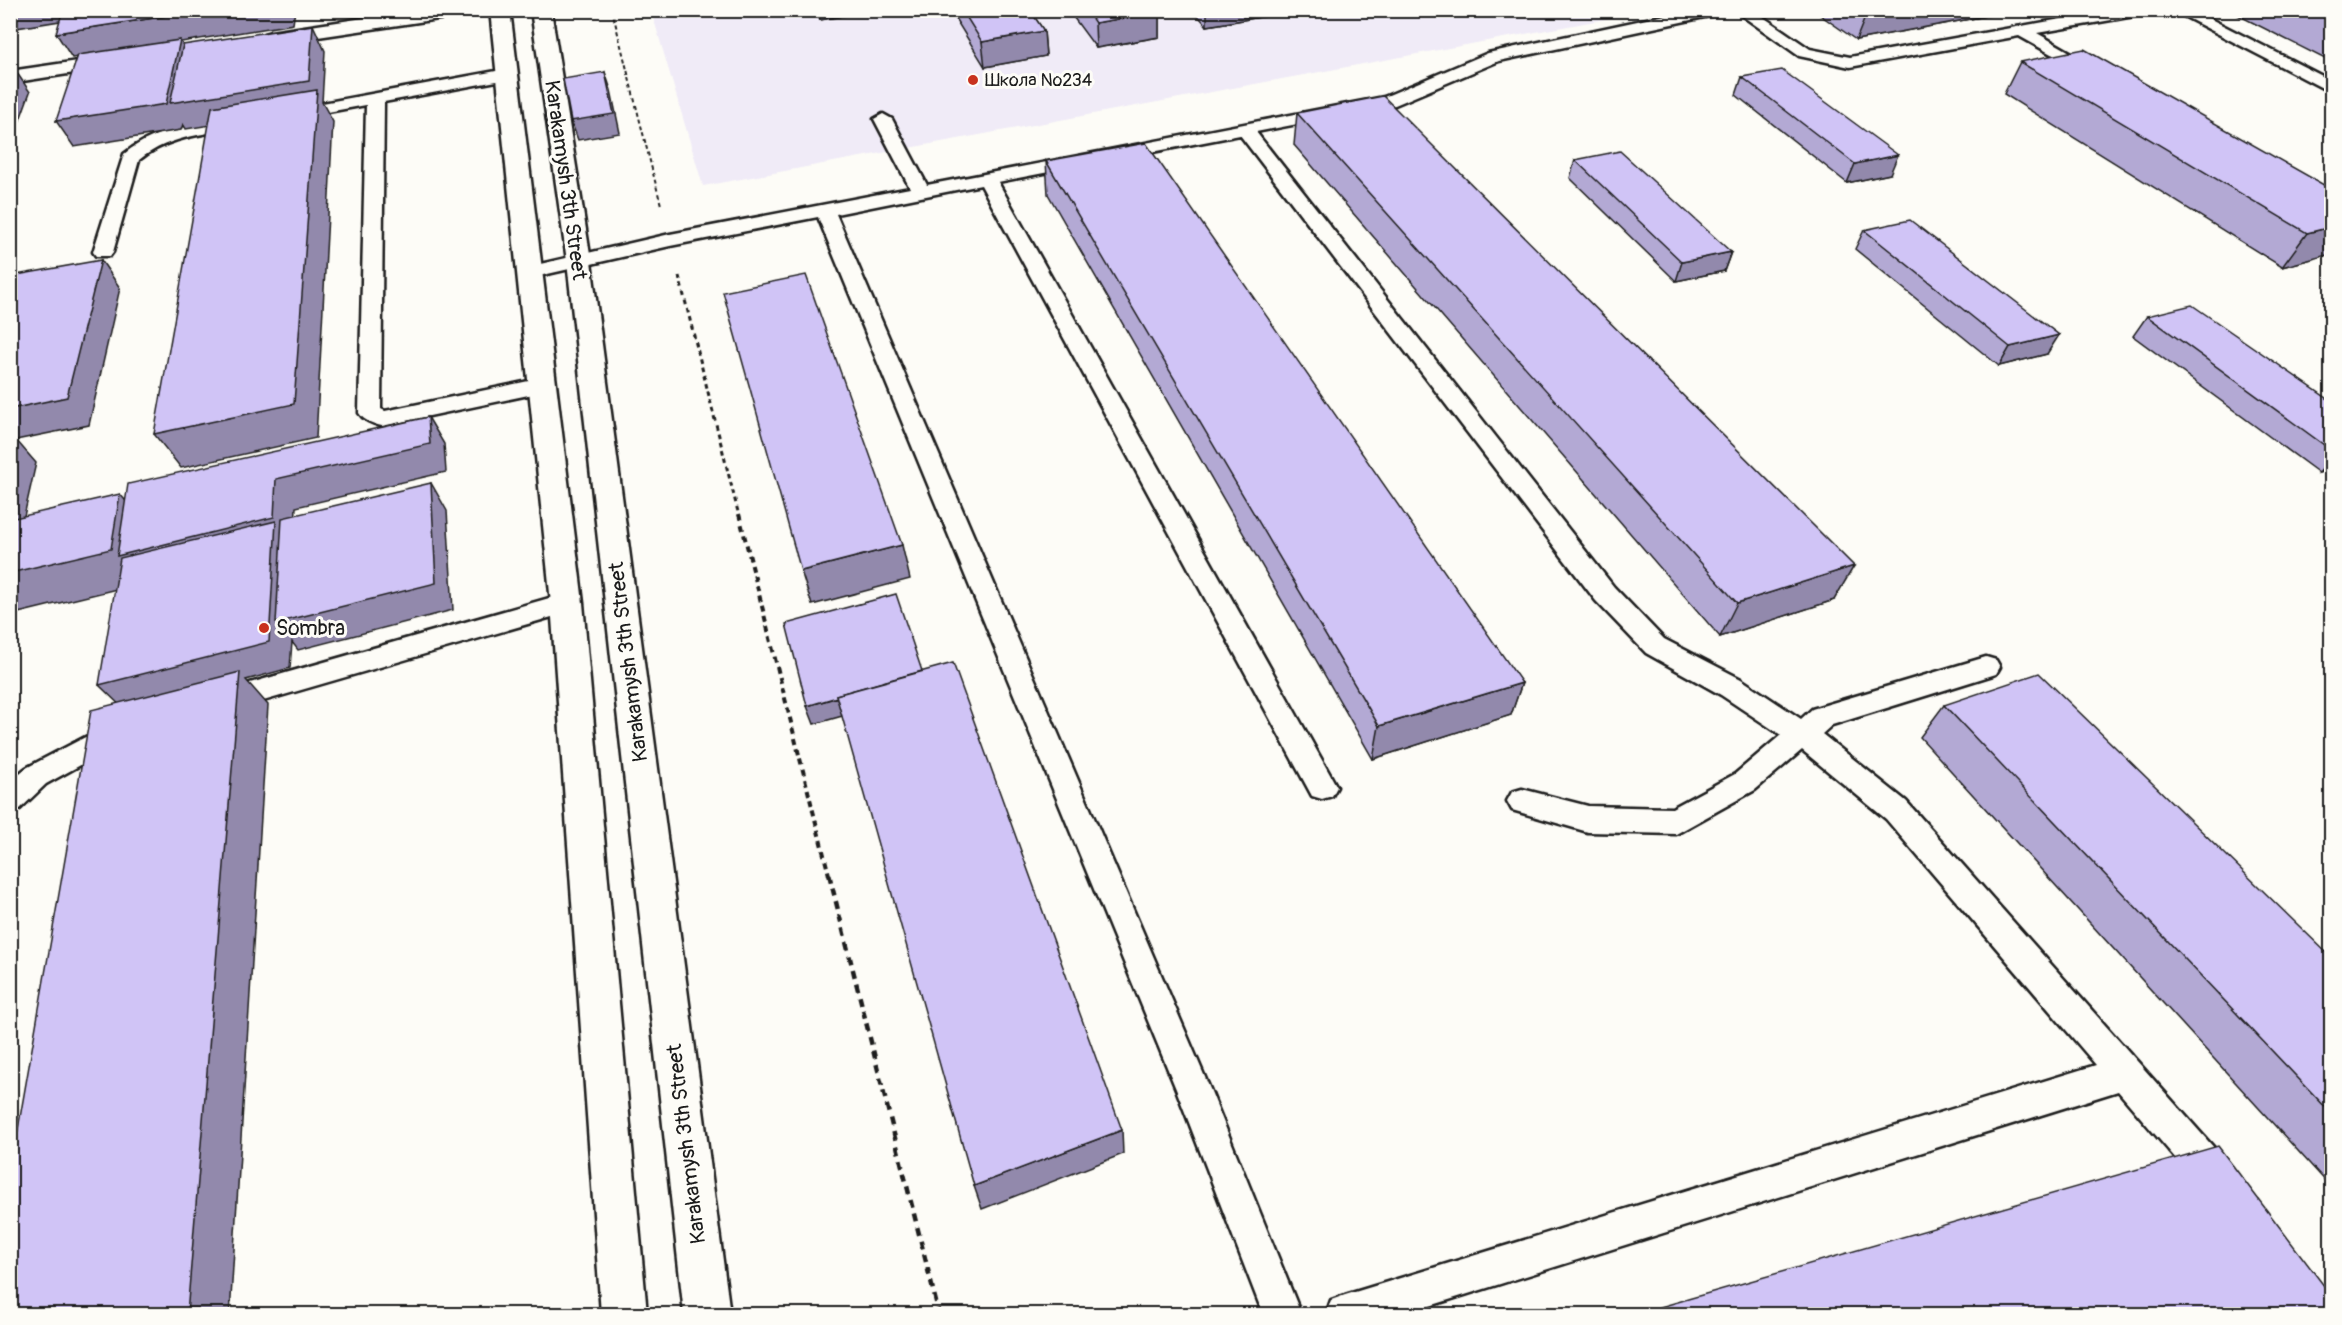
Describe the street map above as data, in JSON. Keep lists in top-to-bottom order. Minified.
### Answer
{"streets":{"main road":["Karakamysh 3th Street"]},"places":["Школа №234","Sombra"]}
